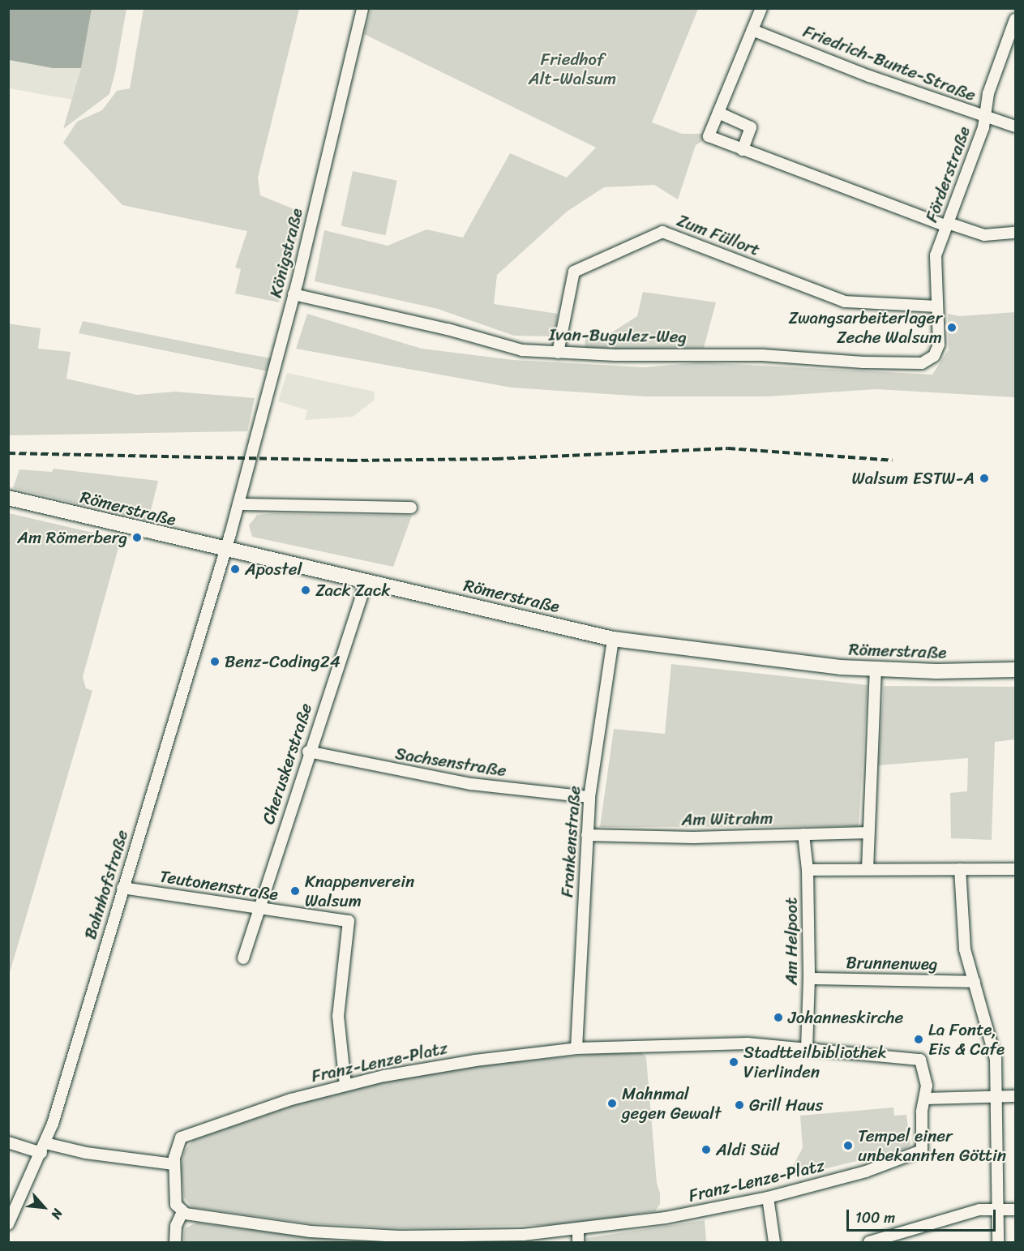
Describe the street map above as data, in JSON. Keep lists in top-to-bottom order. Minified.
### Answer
{"streets":{"main road":["Römerstraße"],"street":["Friedrich-Bunte-Straße","Förderstraße","Zum Füllort","Königstraße","Ivan-Bugulez-Weg","Sachsenstraße","Cheruskerstraße","Am Witrahm","Frankenstraße","Bahnhofstraße","Teutonenstraße","Am Helpoot","Brunnenweg","Franz-Lenze-Platz"]},"crossings":[["Friedrich-Bunte-Straße","Förderstraße"],["Förderstraße","Zum Füllort"],["Förderstraße","Ivan-Bugulez-Weg"],["Zum Füllort","Ivan-Bugulez-Weg"],["Königstraße","Ivan-Bugulez-Weg"],["Königstraße","Römerstraße"],["Königstraße","Bahnhofstraße"],["Römerstraße","Cheruskerstraße"],["Römerstraße","Frankenstraße"],["Römerstraße","Bahnhofstraße"],["Sachsenstraße","Cheruskerstraße"],["Sachsenstraße","Frankenstraße"],["Cheruskerstraße","Teutonenstraße"],["Am Witrahm","Frankenstraße"],["Am Witrahm","Am Helpoot"],["Frankenstraße","Franz-Lenze-Platz"],["Bahnhofstraße","Teutonenstraße"],["Teutonenstraße","Franz-Lenze-Platz"],["Am Helpoot","Brunnenweg"],["Am Helpoot","Franz-Lenze-Platz"]],"parks":["Friedhof Alt-Walsum"],"places":["Zwangsarbeiterlager Zeche Walsum","Walsum ESTW-A","Am Römerberg","Apostel","Zack Zack","Benz-Coding24","Knappenverein Walsum","Johanneskirche","La Fonte, Eis & Cafe","Stadtteilbibliothek Vierlinden","Mahnmal gegen Gewalt","Grill Haus","Tempel einer unbekannten Göttin","Aldi Süd"],"scale_bar":"100 m","north":"bottom right"}
